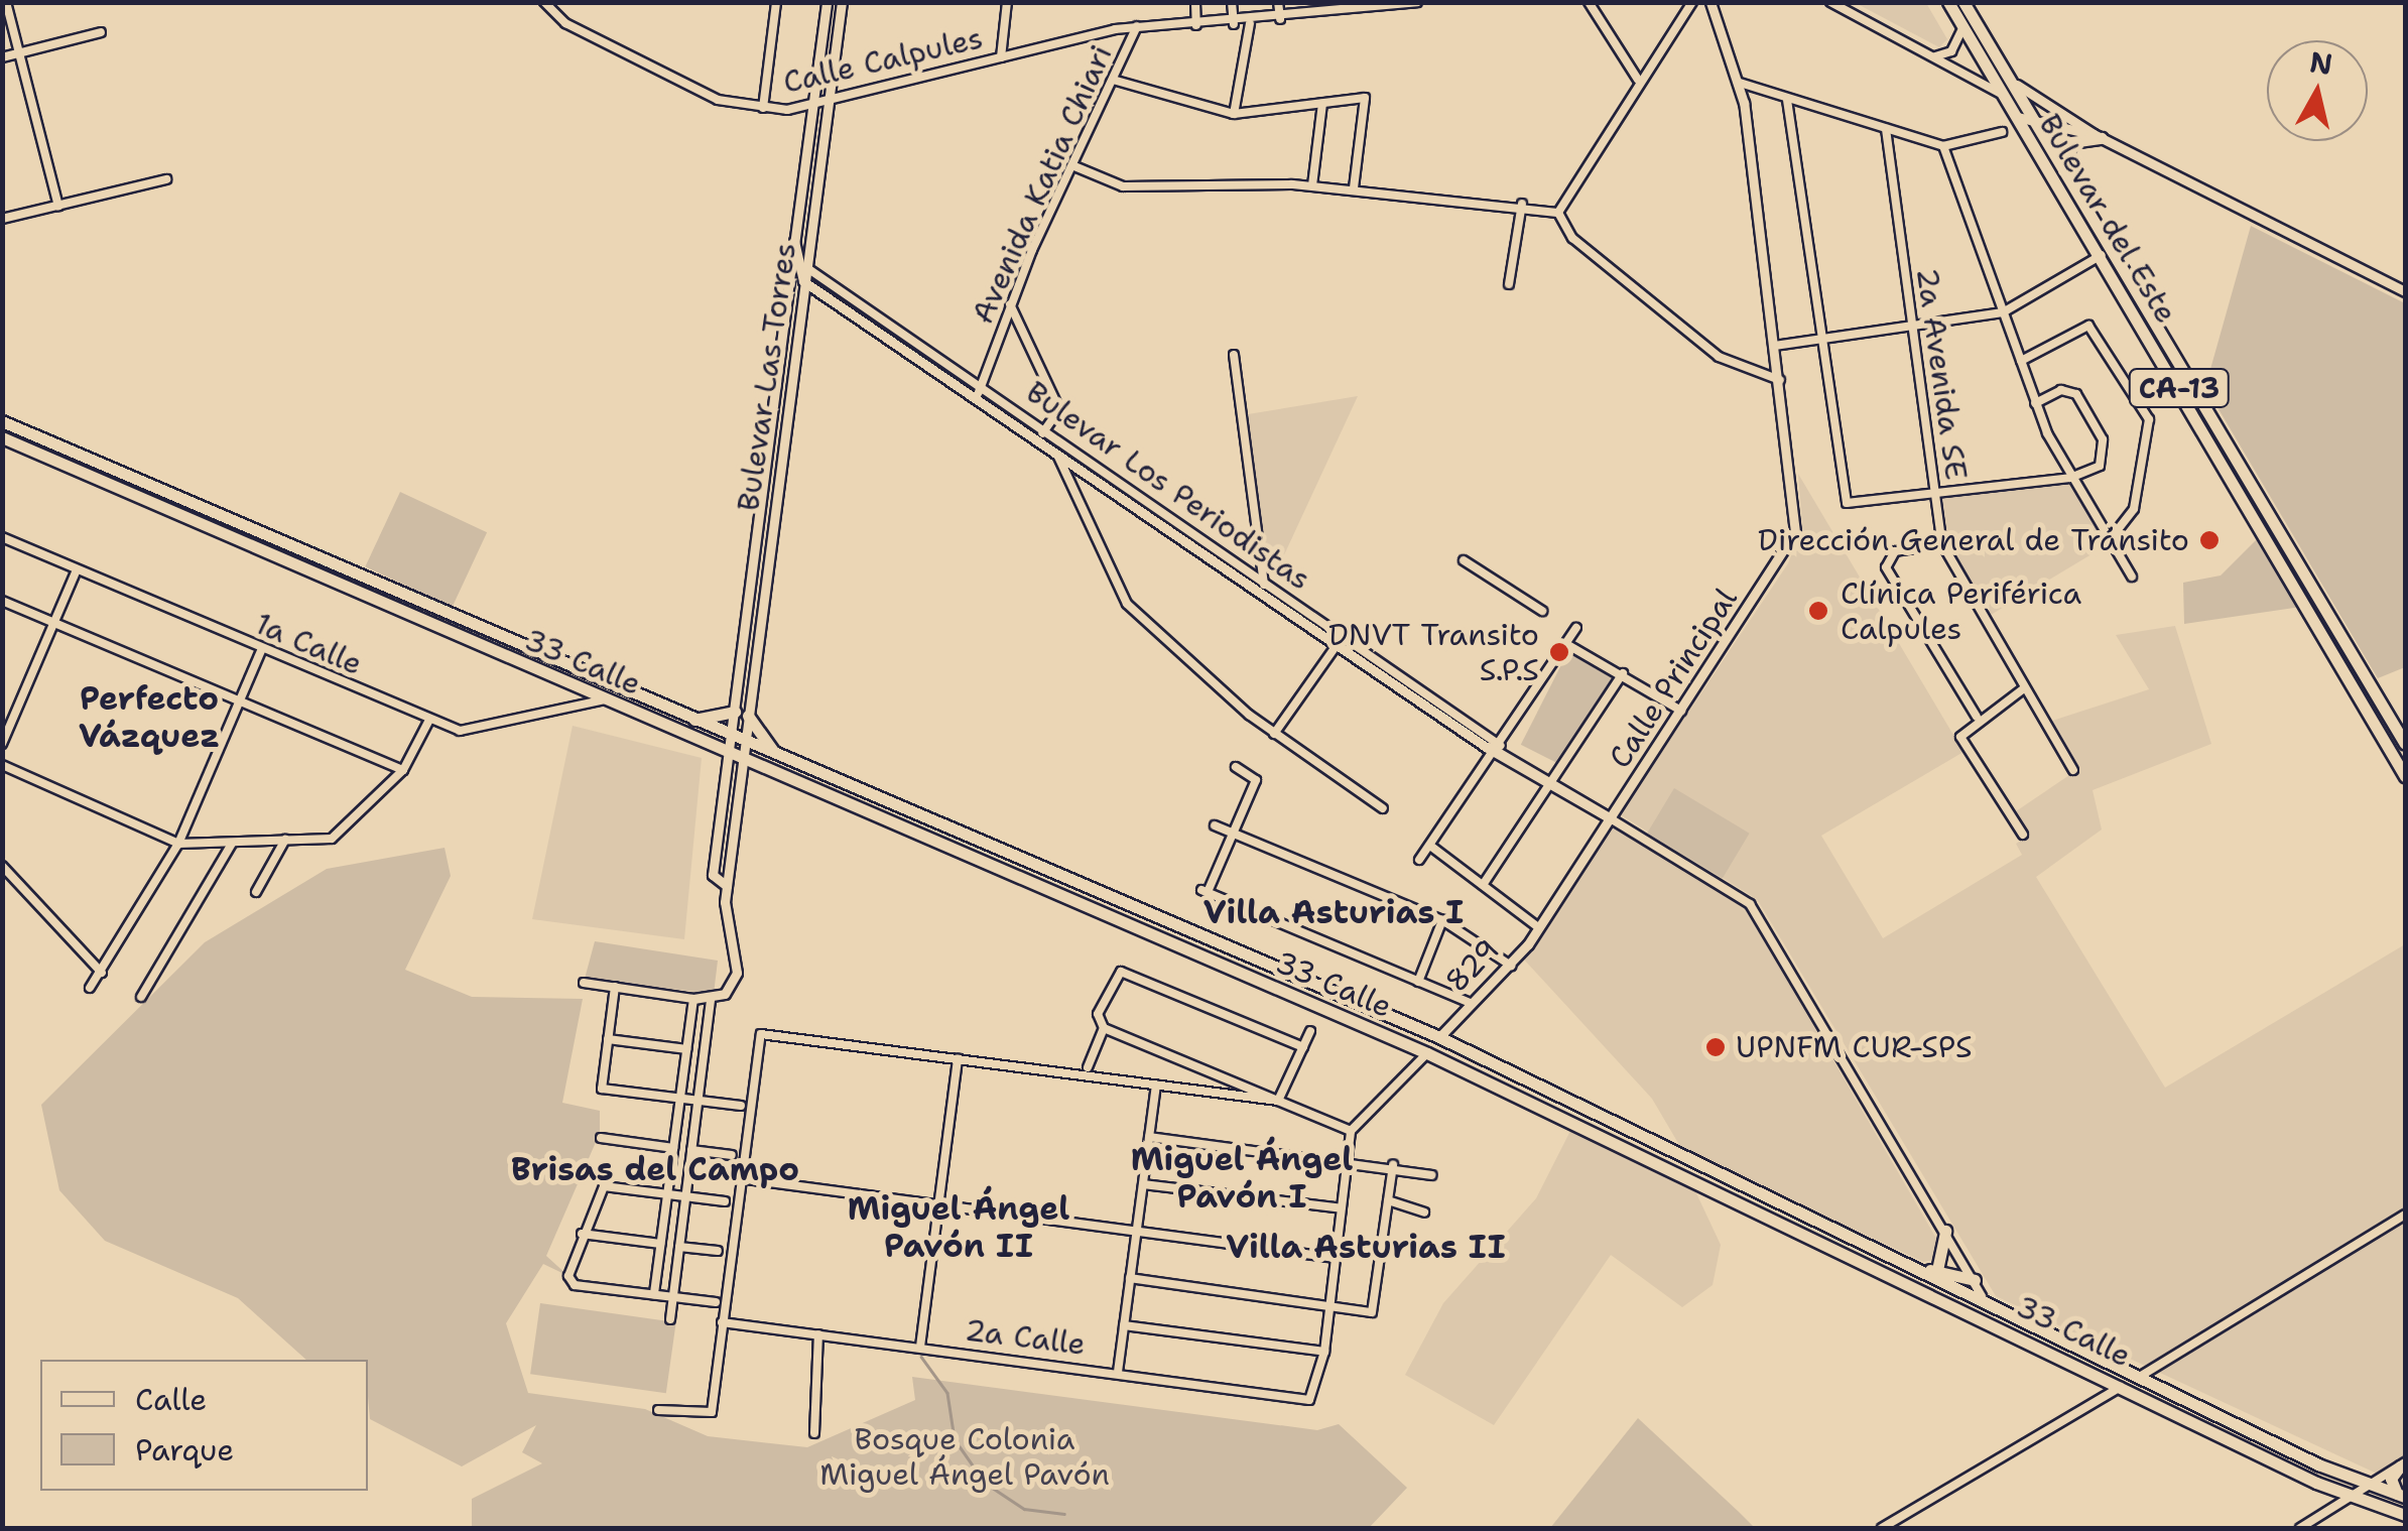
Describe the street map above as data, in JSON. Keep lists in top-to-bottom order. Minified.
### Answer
{"streets":{"main road":["Bulevar del Este","CA-13","33 Calle"],"street":["Calle Calpules","Avenida Katia Chiari","2a Avenida SE","Bulevar Las Torres","Bulevar Los Periodistas","1a Calle","Calle Principal","829","2a Calle"]},"crossings":[["Calle Calpules","Avenida Katia Chiari"],["Calle Calpules","Bulevar Las Torres"],["Avenida Katia Chiari","Bulevar Los Periodistas"],["Bulevar Las Torres","Bulevar Los Periodistas"],["Bulevar Las Torres","33 Calle"],["Bulevar Los Periodistas","33 Calle"],["Bulevar Los Periodistas","Calle Principal"],["1a Calle","33 Calle"],["33 Calle","829"],["Calle Principal","829"]],"districts":["Perfecto Vázquez","Villa Asturias I","Miguel Ángel Pavón I","Brisas del Campo","Miguel Ángel Pavón II","Villa Asturias II"],"parks":["Bosque Colonia Miguel Ángel Pavón"],"places":["Dirección General de Tránsito","Clínica Periférica Calpules","DNVT Transito S.P.S","UPNFM CUR-SPS"],"legend":["Calle","Parque"],"north":"top"}
